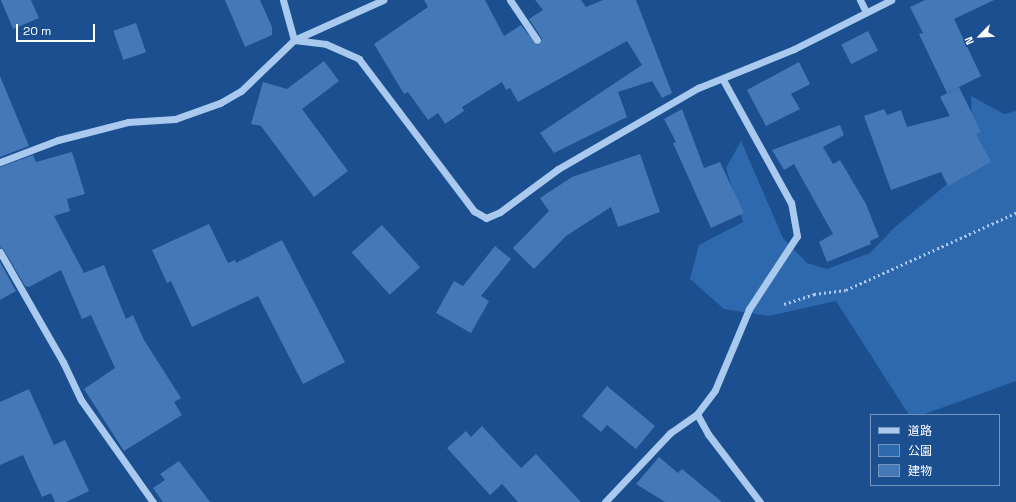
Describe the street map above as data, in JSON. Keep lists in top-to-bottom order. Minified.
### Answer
{"legend":["道路","公園","建物"],"scale_bar":"20 m","north":"bottom left"}
